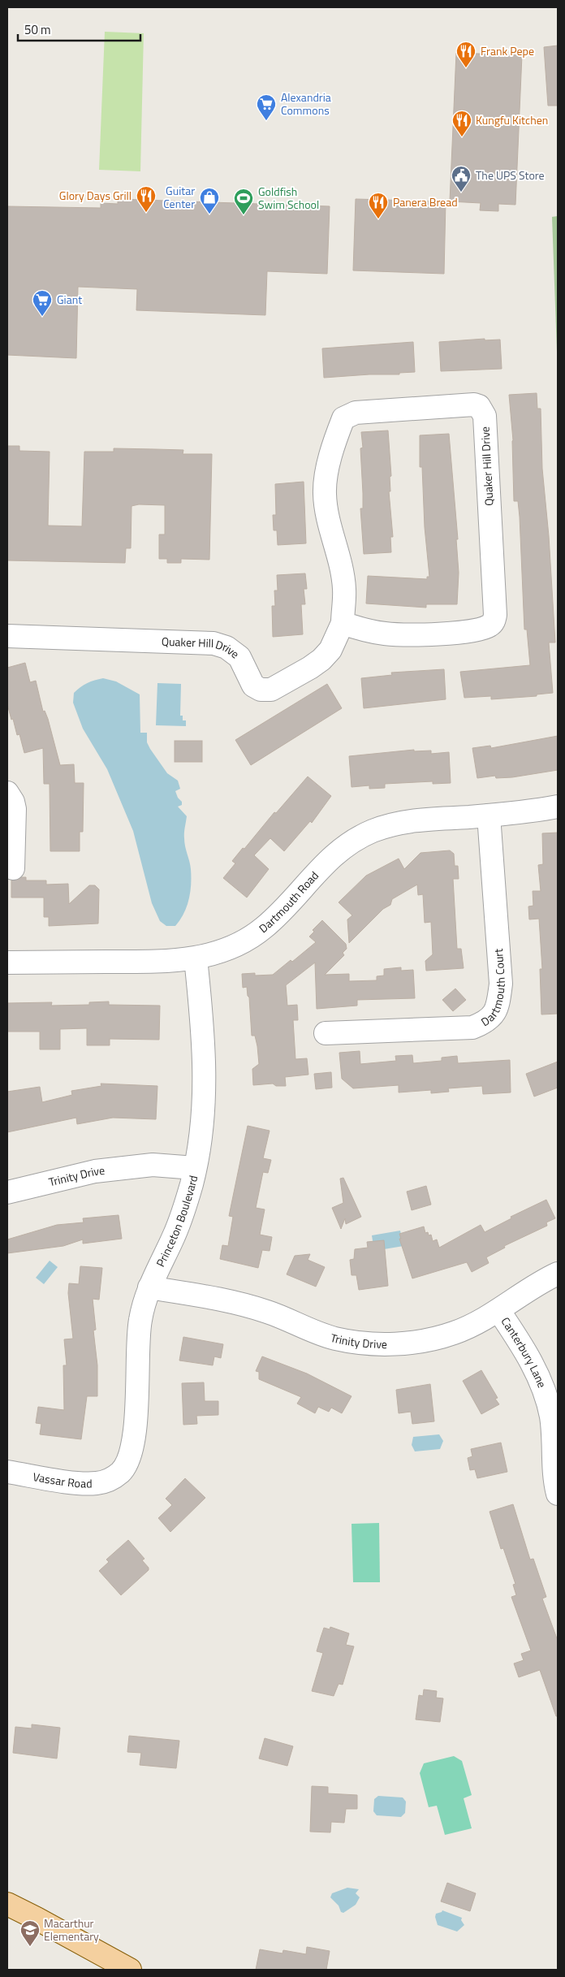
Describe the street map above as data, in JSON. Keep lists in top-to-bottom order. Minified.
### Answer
{"streets":{"street":["Quaker Hill Drive","Dartmouth Road","Dartmouth Court","Trinity Drive","Princeton Boulevard","Canterbury Lane","Vassar Road"]},"crossings":[["Dartmouth Road","Dartmouth Court"],["Dartmouth Road","Princeton Boulevard"],["Trinity Drive","Princeton Boulevard"],["Trinity Drive","Canterbury Lane"],["Princeton Boulevard","Vassar Road"]],"places":{"restaurant":["Frank Pepe","Kungfu Kitchen","Glory Days Grill","Panera Bread"],"supermarket":["Alexandria Commons","Giant"],"public building":["The UPS Store"],"shop":["Guitar Center"],"sports":["Goldfish Swim School"],"school or university":["Macarthur Elementary"]},"scale_bar":"50 m"}
